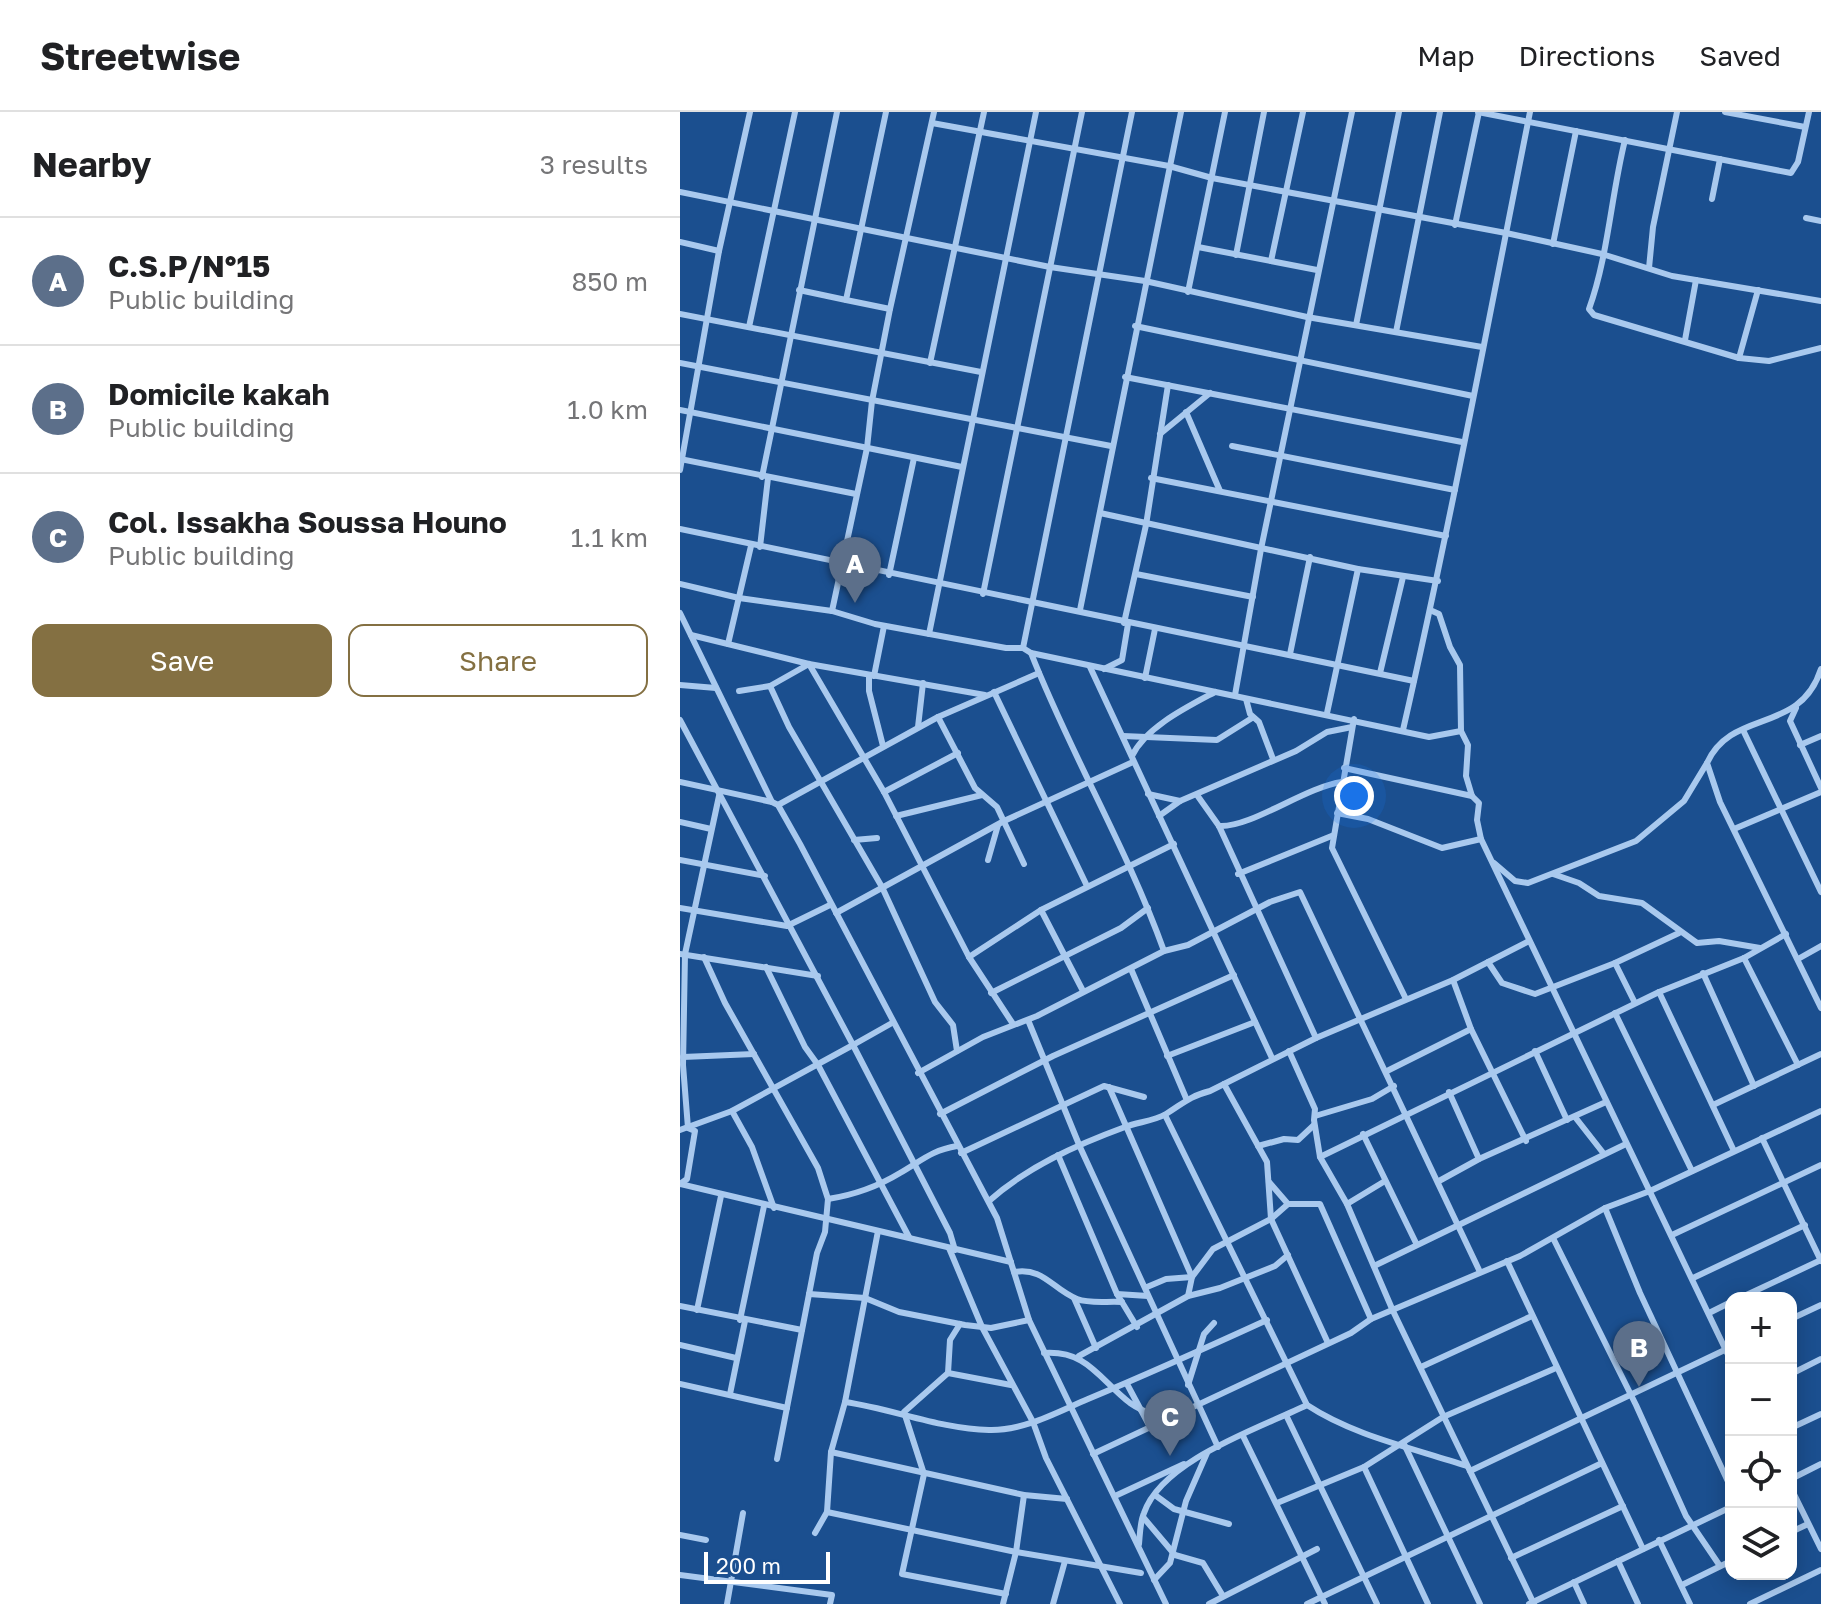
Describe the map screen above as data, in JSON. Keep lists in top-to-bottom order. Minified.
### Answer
{"scale_bar":"200 m","page":{"header":"Streetwise","nav":["Map","Directions","Saved"],"heading":["Nearby","3 results"],"list":[{"mark":"A","name":"C.S.P/N°15","note":"Public building","value":"850 m"},{"mark":"B","name":"Domicile kakah","note":"Public building","value":"1.0 km"},{"mark":"C","name":"Col. Issakha Soussa Houno","note":"Public building","value":"1.1 km"}],"pins":["A","B","C"],"buttons":["Save","Share"],"map_buttons":["+","−"],"scale":"200 m"}}
